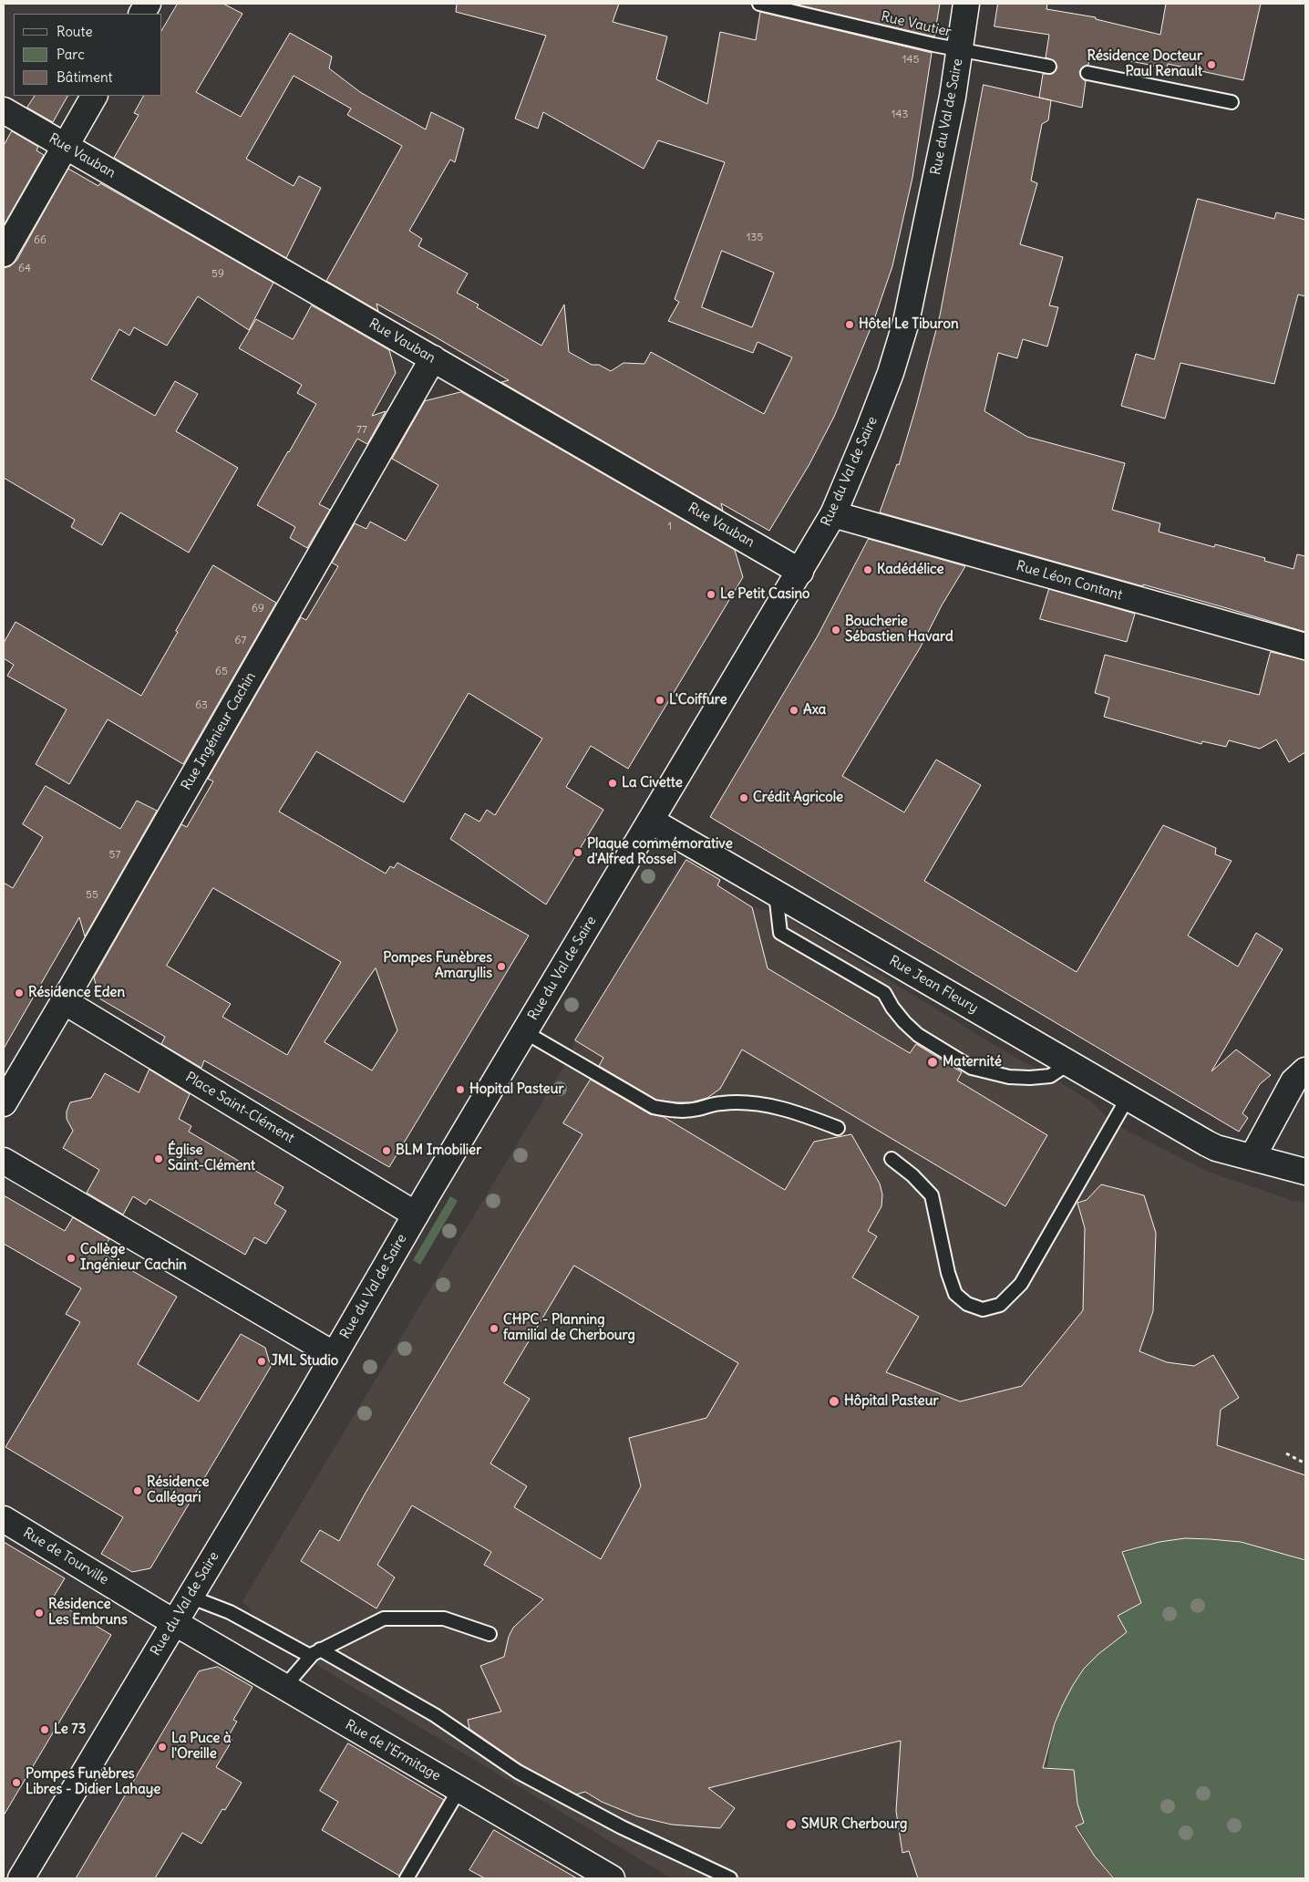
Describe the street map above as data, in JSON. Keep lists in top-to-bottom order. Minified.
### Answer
{"streets":{"street":["Rue du Val de Saire","Rue Vauban","Rue Léon Contant","Rue Ingénieur Cachin","Rue Jean Fleury","Place Saint-Clément","Rue de Tourville","Rue de l'Ermitage"],"lane":["Rue Vautier"]},"crossings":[["Rue Vautier","Rue du Val de Saire"],["Rue du Val de Saire","Rue Vauban"],["Rue du Val de Saire","Rue Léon Contant"],["Rue du Val de Saire","Rue Jean Fleury"],["Rue du Val de Saire","Place Saint-Clément"],["Rue du Val de Saire","Rue de Tourville"],["Rue du Val de Saire","Rue de l'Ermitage"],["Rue Vauban","Rue Ingénieur Cachin"],["Rue Ingénieur Cachin","Place Saint-Clément"],["Rue de Tourville","Rue de l'Ermitage"]],"places":["Résidence Docteur Paul Renault","Hôtel Le Tiburon","Kadédélice","Le Petit Casino","Boucherie Sébastien Havard","L'Coiffure","Axa","La Civette","Crédit Agricole","Plaque commémorative d'Alfred Rossel","Pompes Funèbres Amaryllis","Résidence Eden","Maternité","Hopital Pasteur","BLM Imobilier","Église Saint-Clément","Collège Ingénieur Cachin","CHPC - Planning familial de Cherbourg","JML Studio","Hôpital Pasteur","Résidence Callégari","Résidence Les Embruns","Le 73","La Puce à l'Oreille","Pompes Funèbres Libres - Didier Lahaye","SMUR Cherbourg"],"house_numbers":["145","143","135","66","64","59","77","1","69","67","65","63","57","55"],"legend":["Route","Parc","Bâtiment"]}
